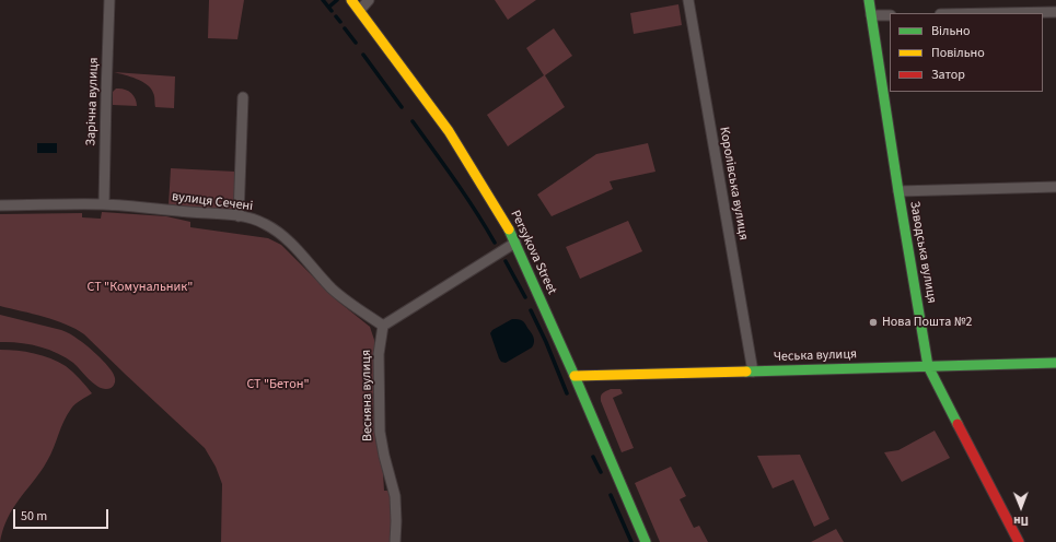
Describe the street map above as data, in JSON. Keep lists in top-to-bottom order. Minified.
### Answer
{"streets":{"street":["Зарічна вулиця","Королівська вулиця","вулиця Сечені","Persykova Street","Заводська вулиця","Чеська вулиця","Весняна вулиця"]},"crossings":[["Зарічна вулиця","вулиця Сечені"],["Королівська вулиця","Чеська вулиця"],["вулиця Сечені","Весняна вулиця"],["Persykova Street","Чеська вулиця"],["Заводська вулиця","Чеська вулиця"]],"parks":["СТ \"Комунальник\"","СТ \"Бетон\""],"places":["Нова Пошта №2"],"legend":["Вільно","Повільно","Затор"],"scale_bar":"50 m","north":"bottom"}
